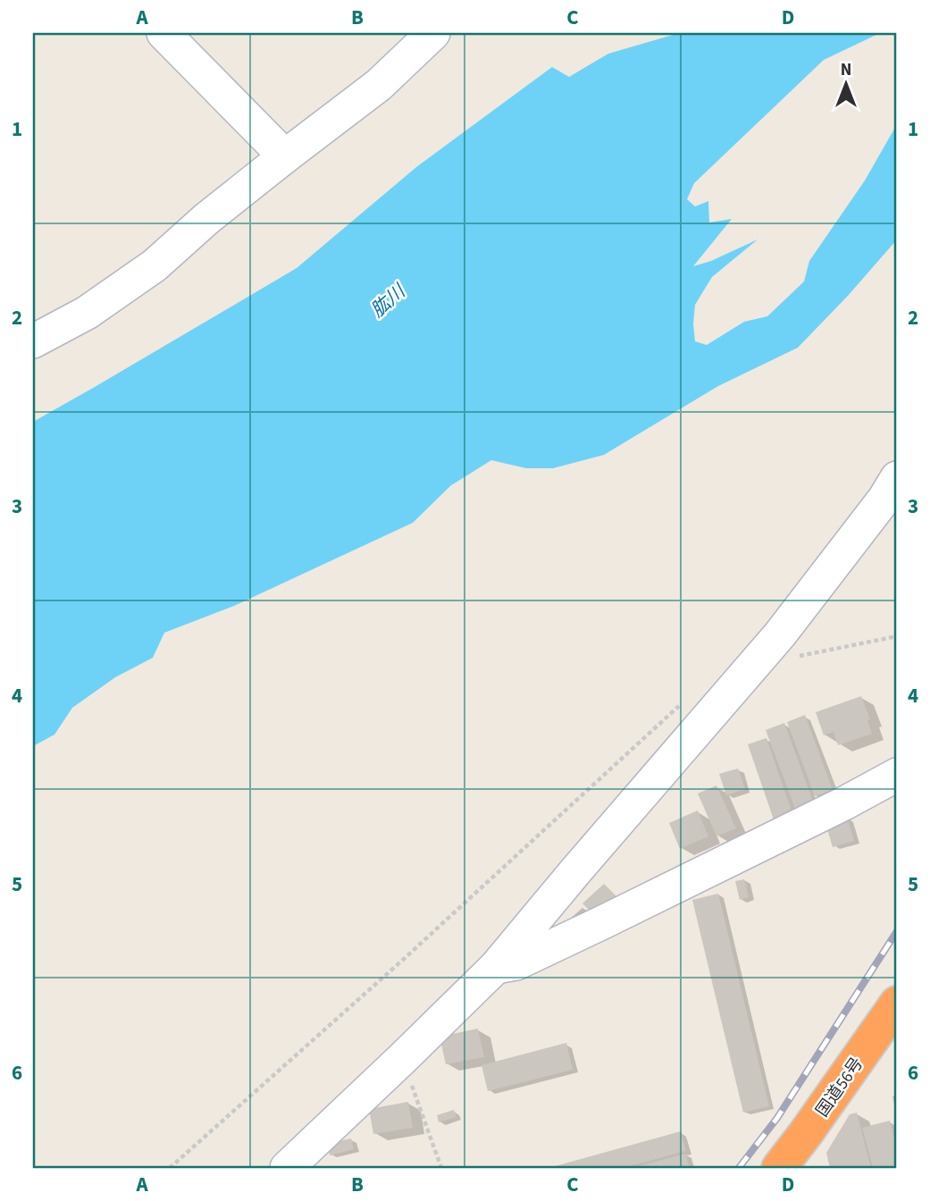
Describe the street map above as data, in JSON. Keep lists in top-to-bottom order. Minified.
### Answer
{"streets":{"highway":["国道56号"]},"water":["肱川"],"north":"top","grid":{"columns":["A","B","C","D"],"rows":["1","2","3","4","5","6"]}}
